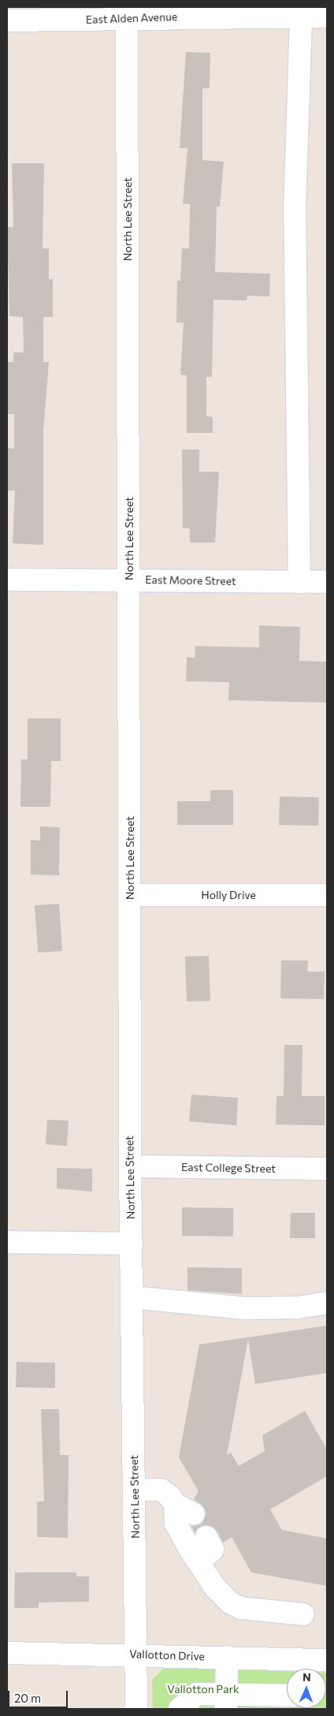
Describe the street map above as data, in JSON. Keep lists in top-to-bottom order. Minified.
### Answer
{"streets":{"street":["East Alden Avenue","North Lee Street","East Moore Street","Holly Drive","East College Street","Vallotton Drive"]},"crossings":[["East Alden Avenue","North Lee Street"],["North Lee Street","East Moore Street"],["North Lee Street","Holly Drive"],["North Lee Street","East College Street"],["North Lee Street","Vallotton Drive"]],"parks":["Vallotton Park"],"scale_bar":"20 m","north":"top"}
